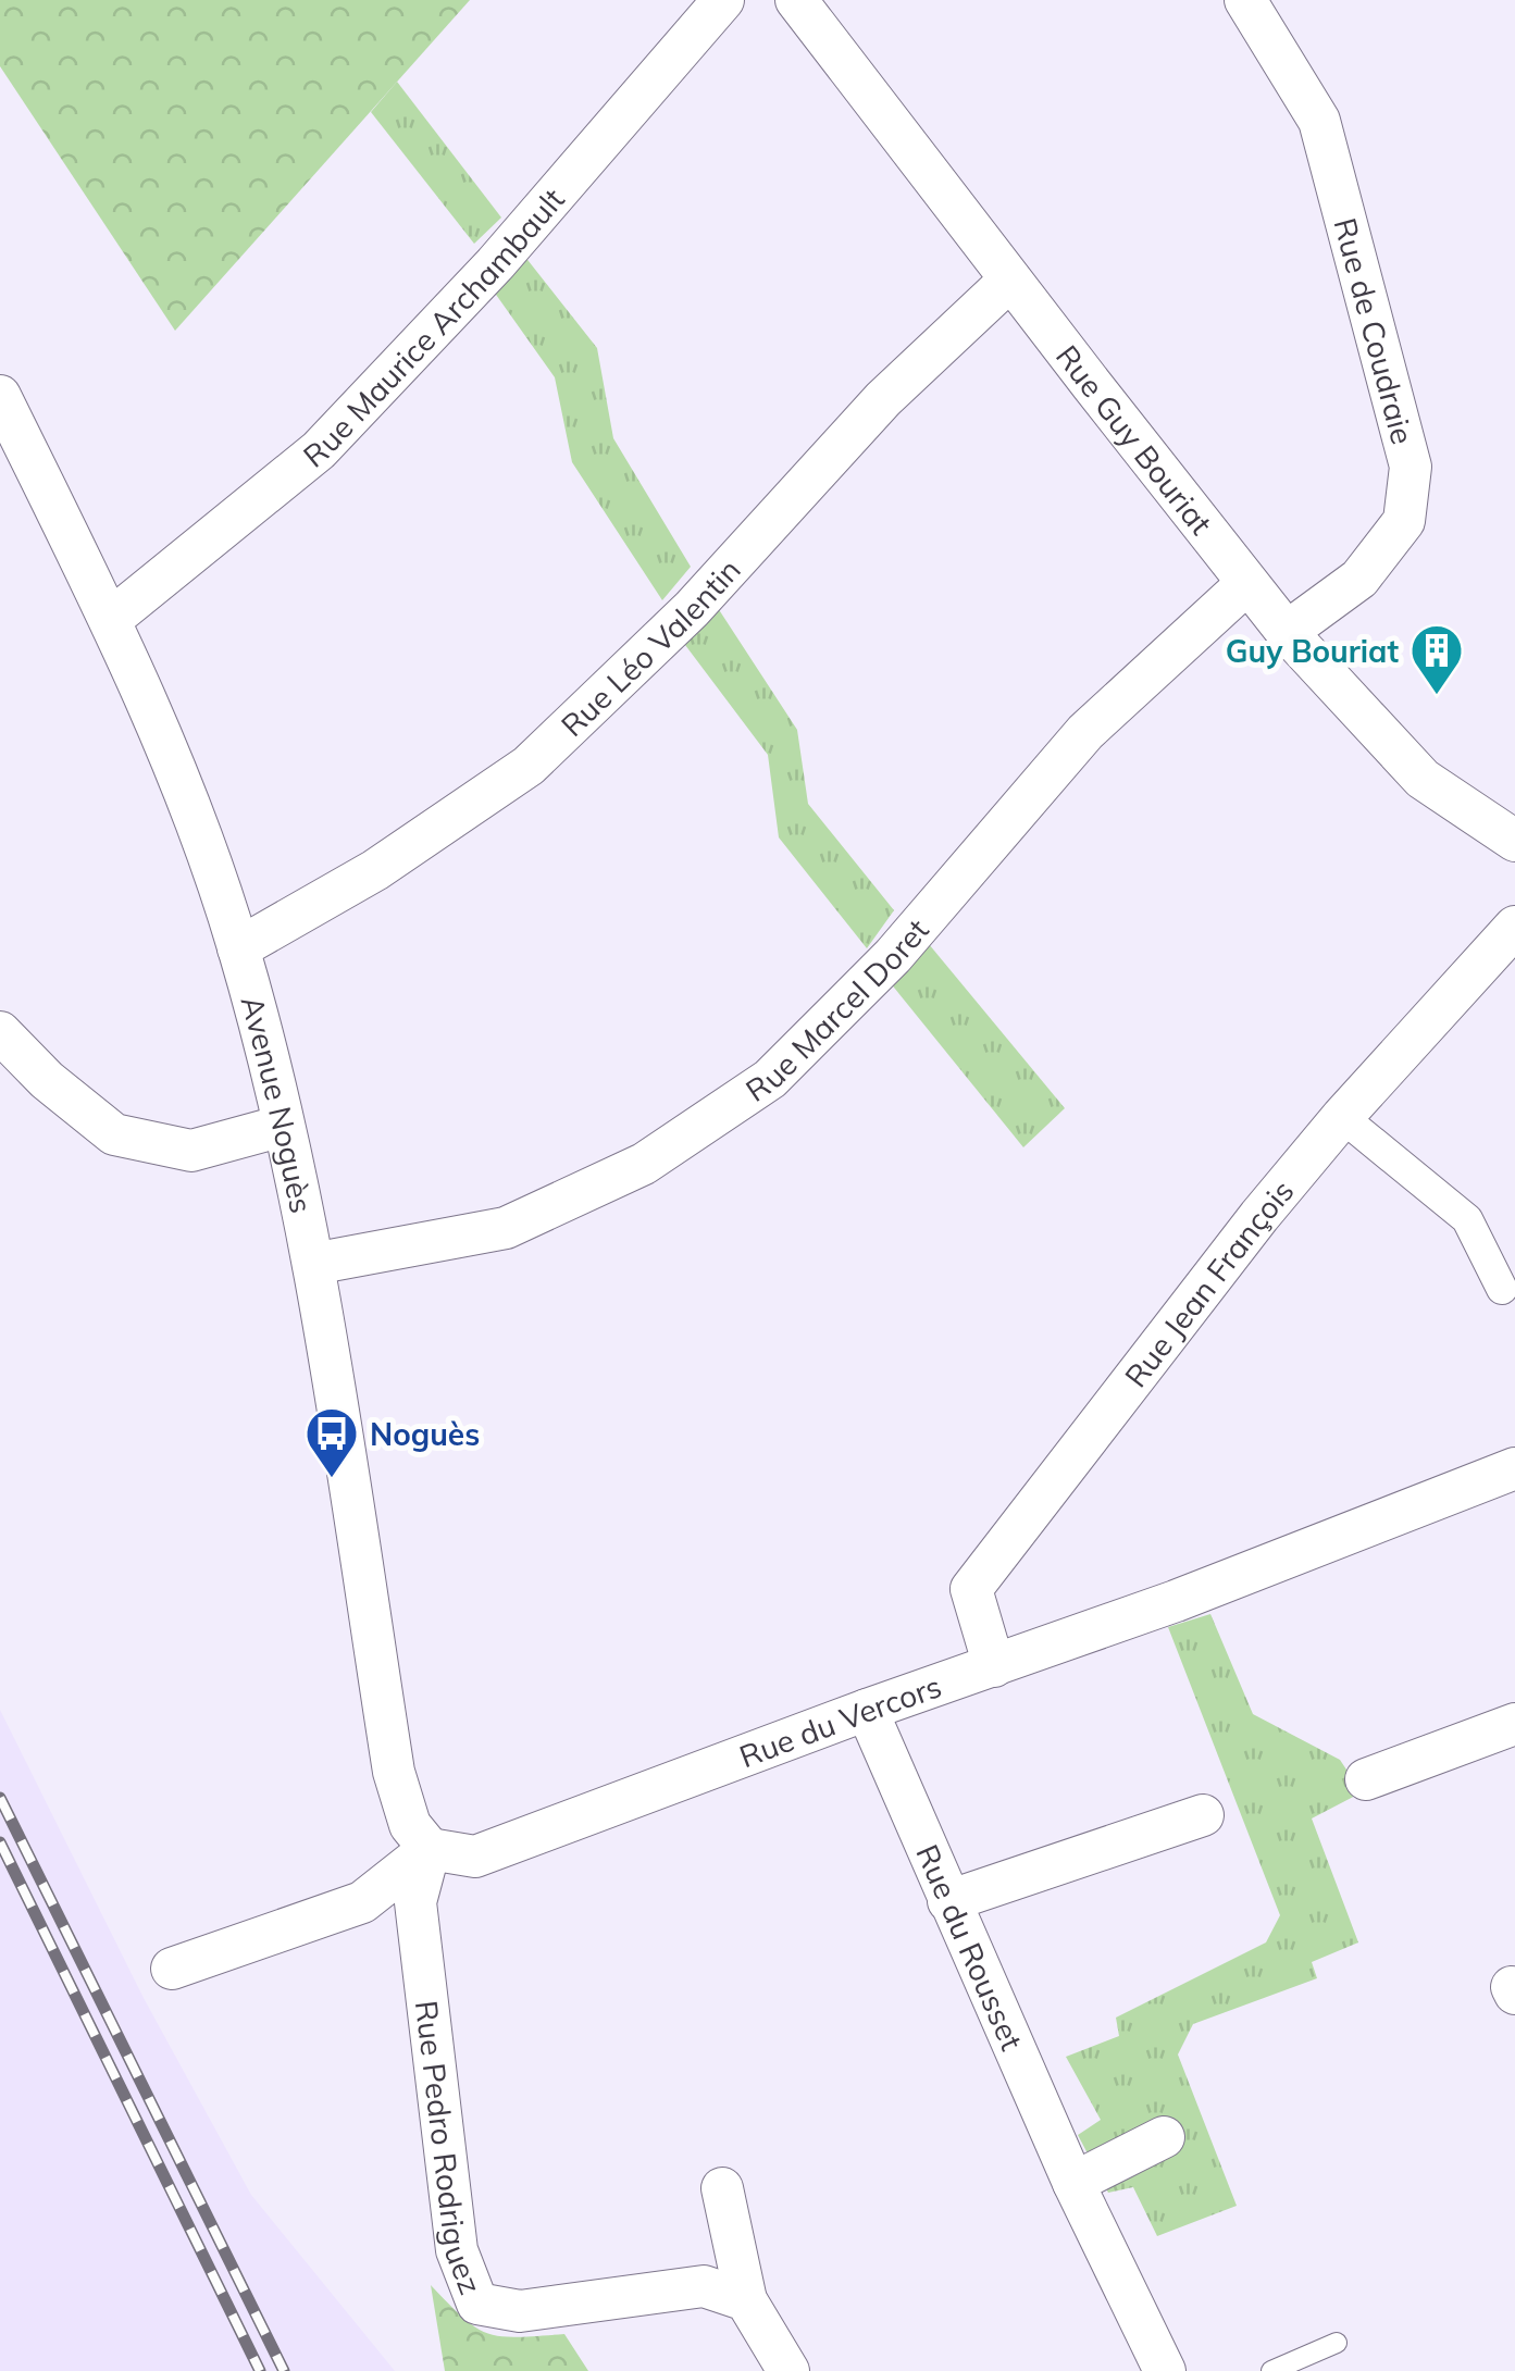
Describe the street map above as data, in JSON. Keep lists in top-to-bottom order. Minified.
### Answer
{"streets":{"street":["Rue Maurice Archambault","Rue de Coudraie","Rue Guy Bouriat","Rue Léo Valentin","Rue Marcel Doret","Avenue Noguès","Rue Jean François","Rue du Vercors","Rue du Rousset","Rue Pedro Rodriguez"]},"crossings":[["Rue Maurice Archambault","Avenue Noguès"],["Rue de Coudraie","Rue Guy Bouriat"],["Rue Guy Bouriat","Rue Léo Valentin"],["Rue Guy Bouriat","Rue Marcel Doret"],["Rue Léo Valentin","Avenue Noguès"],["Rue Marcel Doret","Avenue Noguès"],["Avenue Noguès","Rue du Vercors"],["Avenue Noguès","Rue Pedro Rodriguez"],["Rue Jean François","Rue du Vercors"],["Rue du Vercors","Rue du Rousset"],["Rue du Vercors","Rue Pedro Rodriguez"]],"places":{"building":["Guy Bouriat"],"bus stop":["Noguès"]}}
